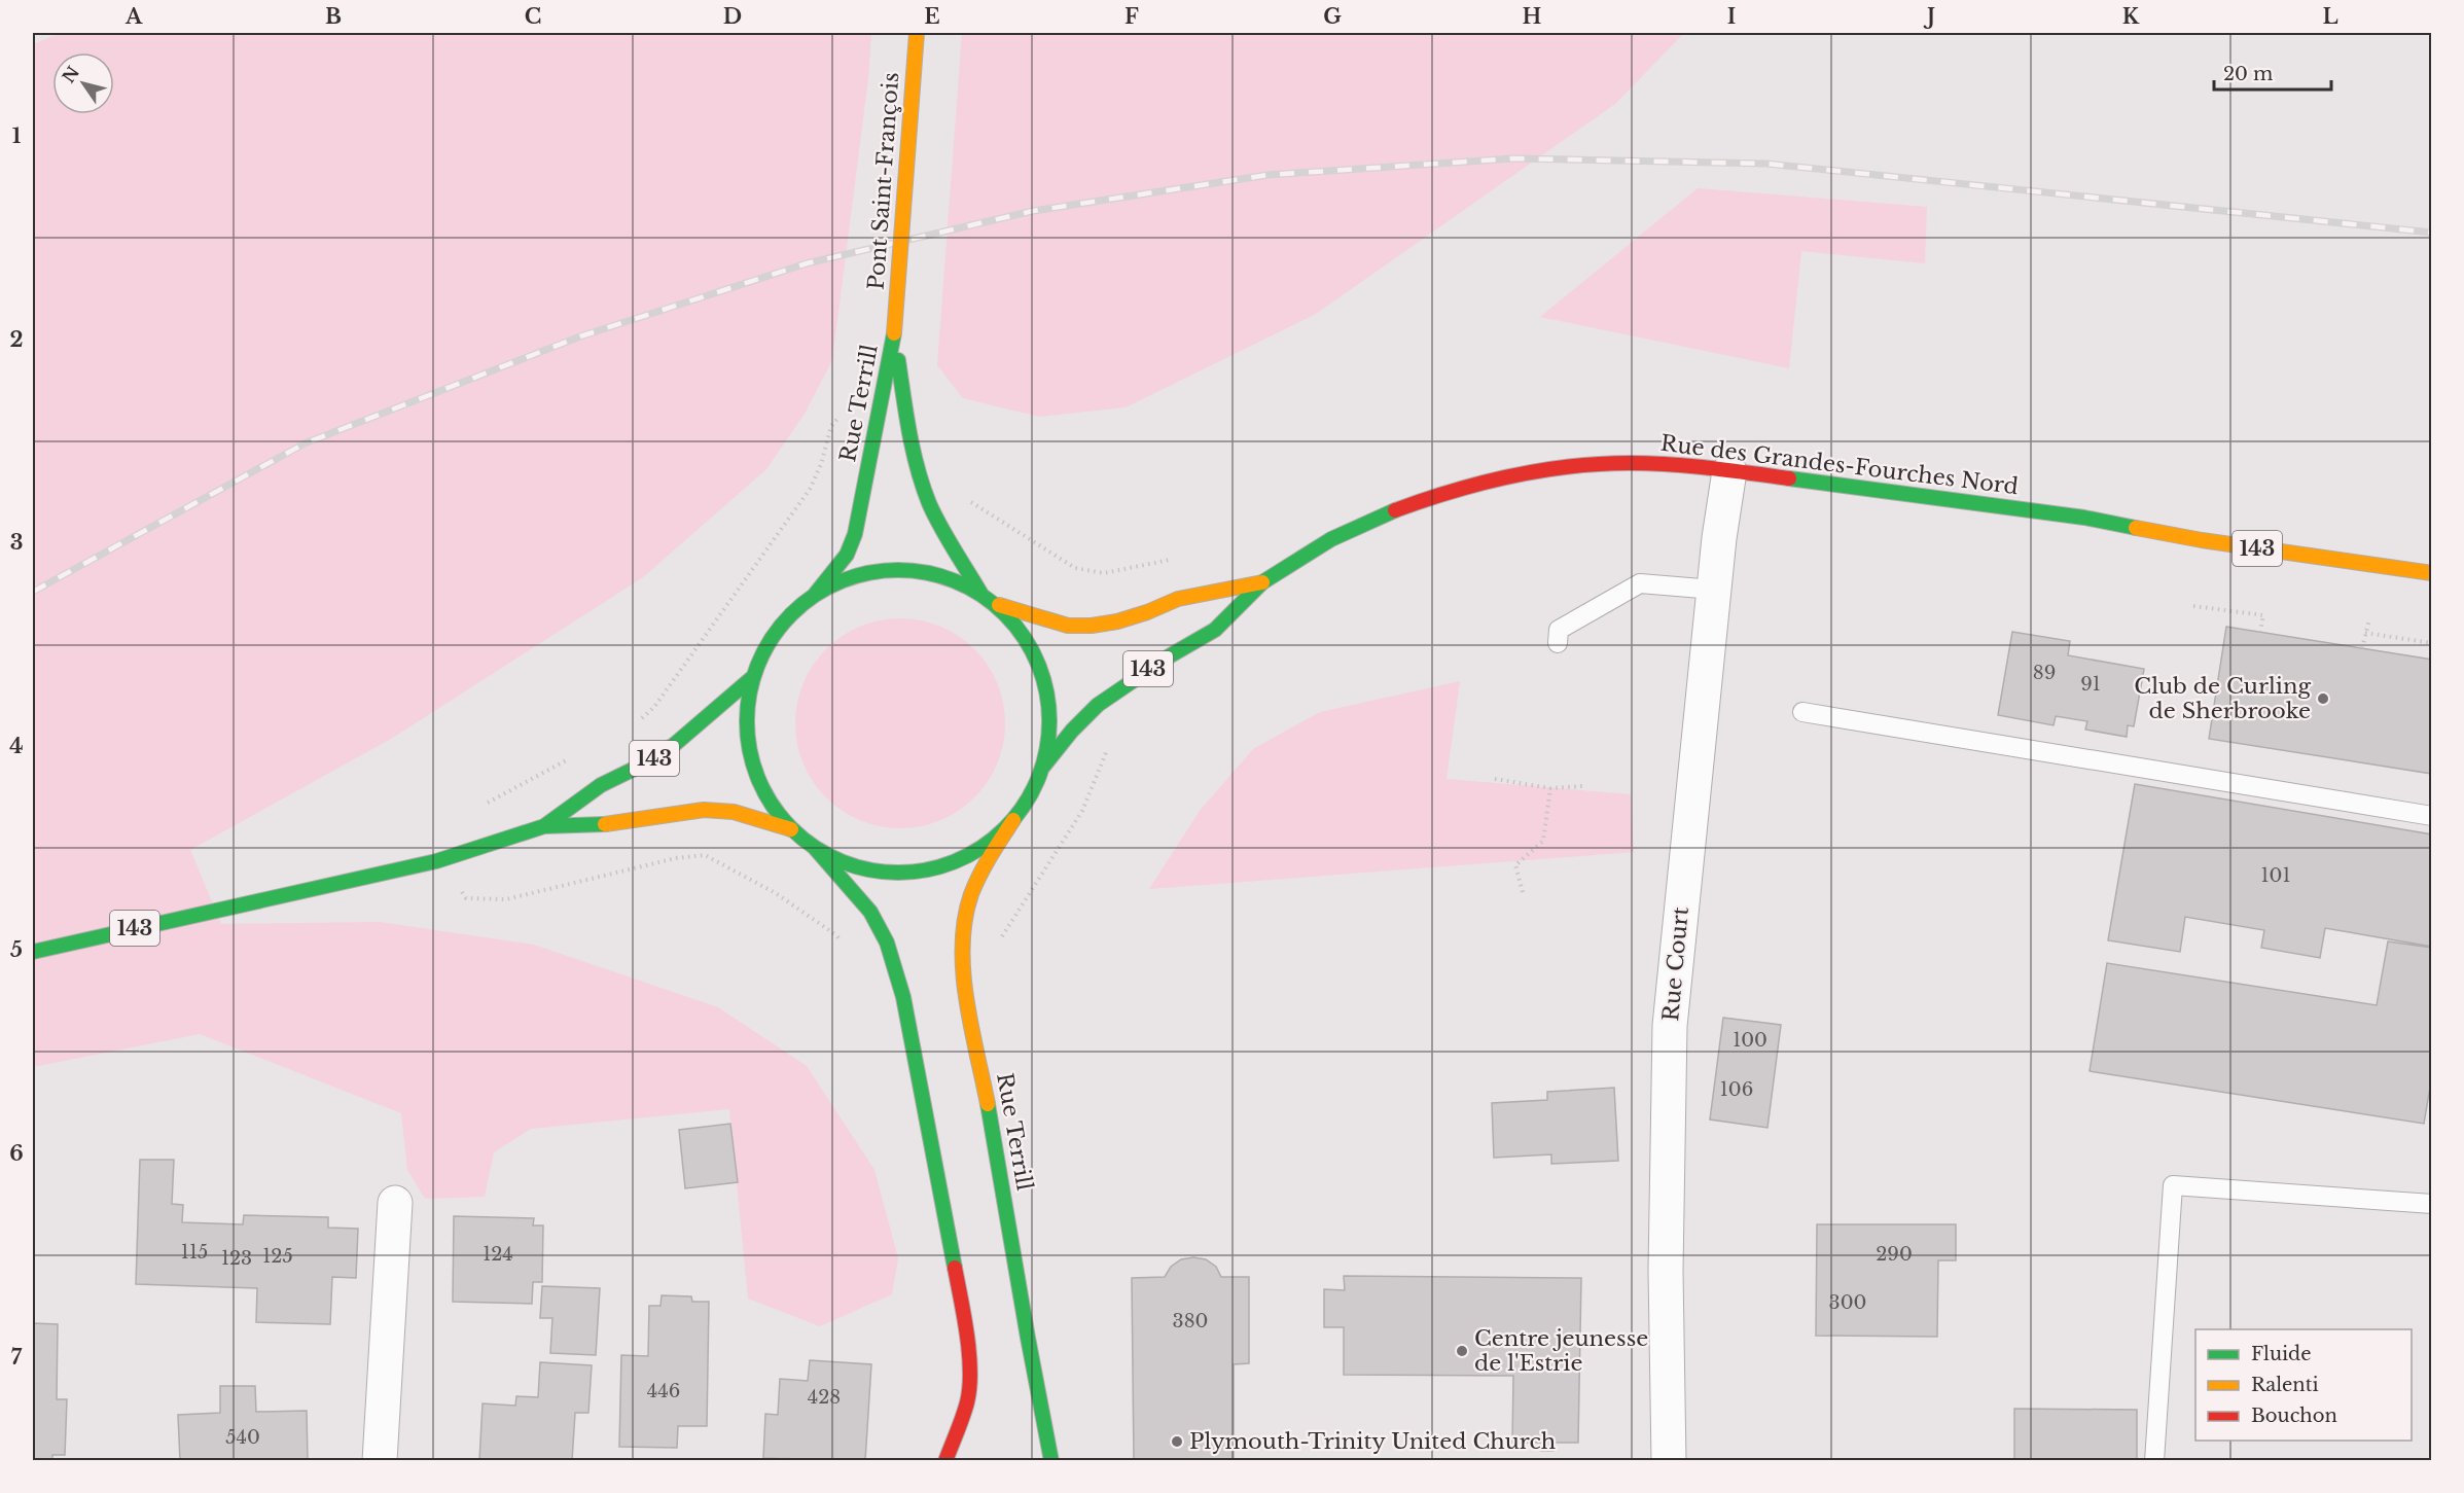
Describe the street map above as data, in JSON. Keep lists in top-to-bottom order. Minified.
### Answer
{"streets":{"main road":["Pont Saint-François","Rue Terrill","Rue des Grandes-Fourches Nord","143"],"street":["Rue Court"]},"crossings":[["Pont Saint-François","Rue Terrill"],["Rue Terrill","143"],["Rue des Grandes-Fourches Nord","143"],["Rue des Grandes-Fourches Nord","Rue Court"]],"places":["Club de Curling de Sherbrooke","Centre jeunesse de l'Estrie","Plymouth-Trinity United Church"],"house_numbers":["89","91","101","100","106","115","124","290","125","123","300","380","446","428","540"],"legend":["Fluide","Ralenti","Bouchon"],"scale_bar":"20 m","north":"top left","grid":{"columns":["A","B","C","D","E","F","G","H","I","J","K","L"],"rows":["1","2","3","4","5","6","7"]}}
